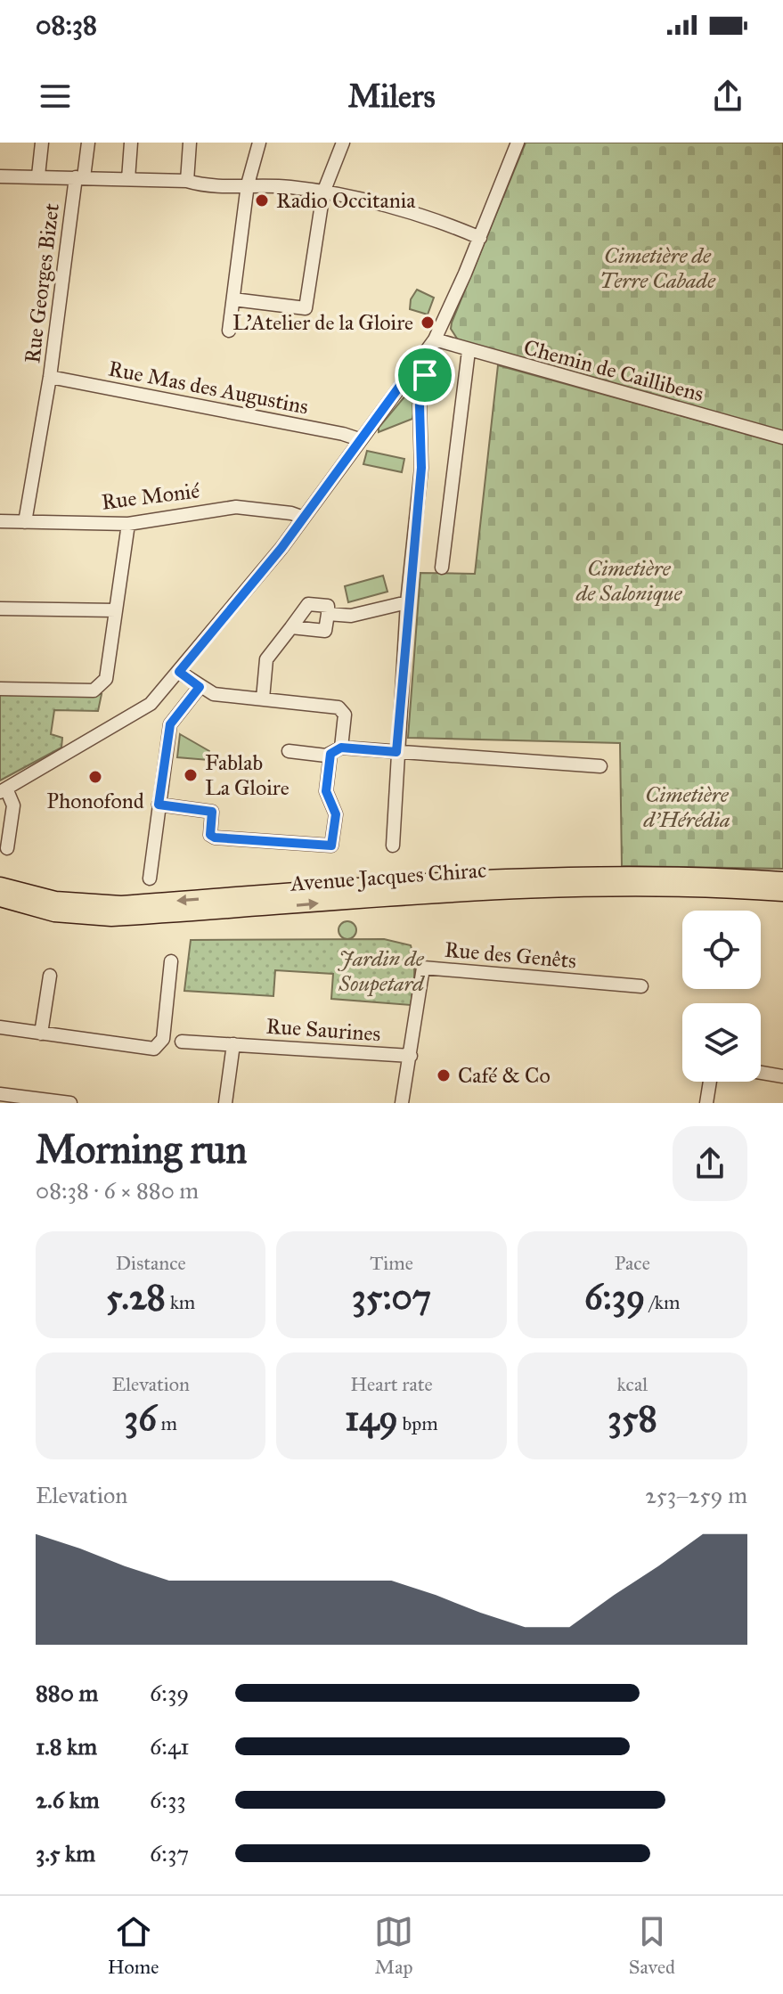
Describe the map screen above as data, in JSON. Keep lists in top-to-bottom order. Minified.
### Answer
{"streets":{"main road":["Avenue Jacques Chirac"],"street":["Rue Georges Bizet","Chemin de Caillibens","Rue Mas des Augustins","Rue Monié","Rue des Genêts","Rue Saurines"]},"crossings":[["Rue Georges Bizet","Rue Mas des Augustins"],["Rue Georges Bizet","Rue Monié"],["Rue des Genêts","Rue Saurines"]],"parks":["Cimetière de Terre Cabade","Cimetière de Salonique","Cimetière d'Hérédia","Jardin de Soupetard"],"places":["Radio Occitania","L'Atelier de la Gloire","Fablab La Gloire","Phonofond","Café & Co"],"page":{"status":"08:38","header":"Milers","heading":["Morning run","08:38 · 6 × 880 m"],"stats":[["Distance","5.28 km"],["Time","35:07"],["Pace","6:39 /km"],["Elevation","36 m"],["Heart rate","149 bpm"],["kcal","358"]],"chart":["Elevation","253–259 m"],"list":[{"name":"880 m","note":"6:39"},{"name":"1.8 km","note":"6:41"},{"name":"2.6 km","note":"6:33"},{"name":"3.5 km","note":"6:37"}],"tabs":["Home","Map","Saved"]}}
